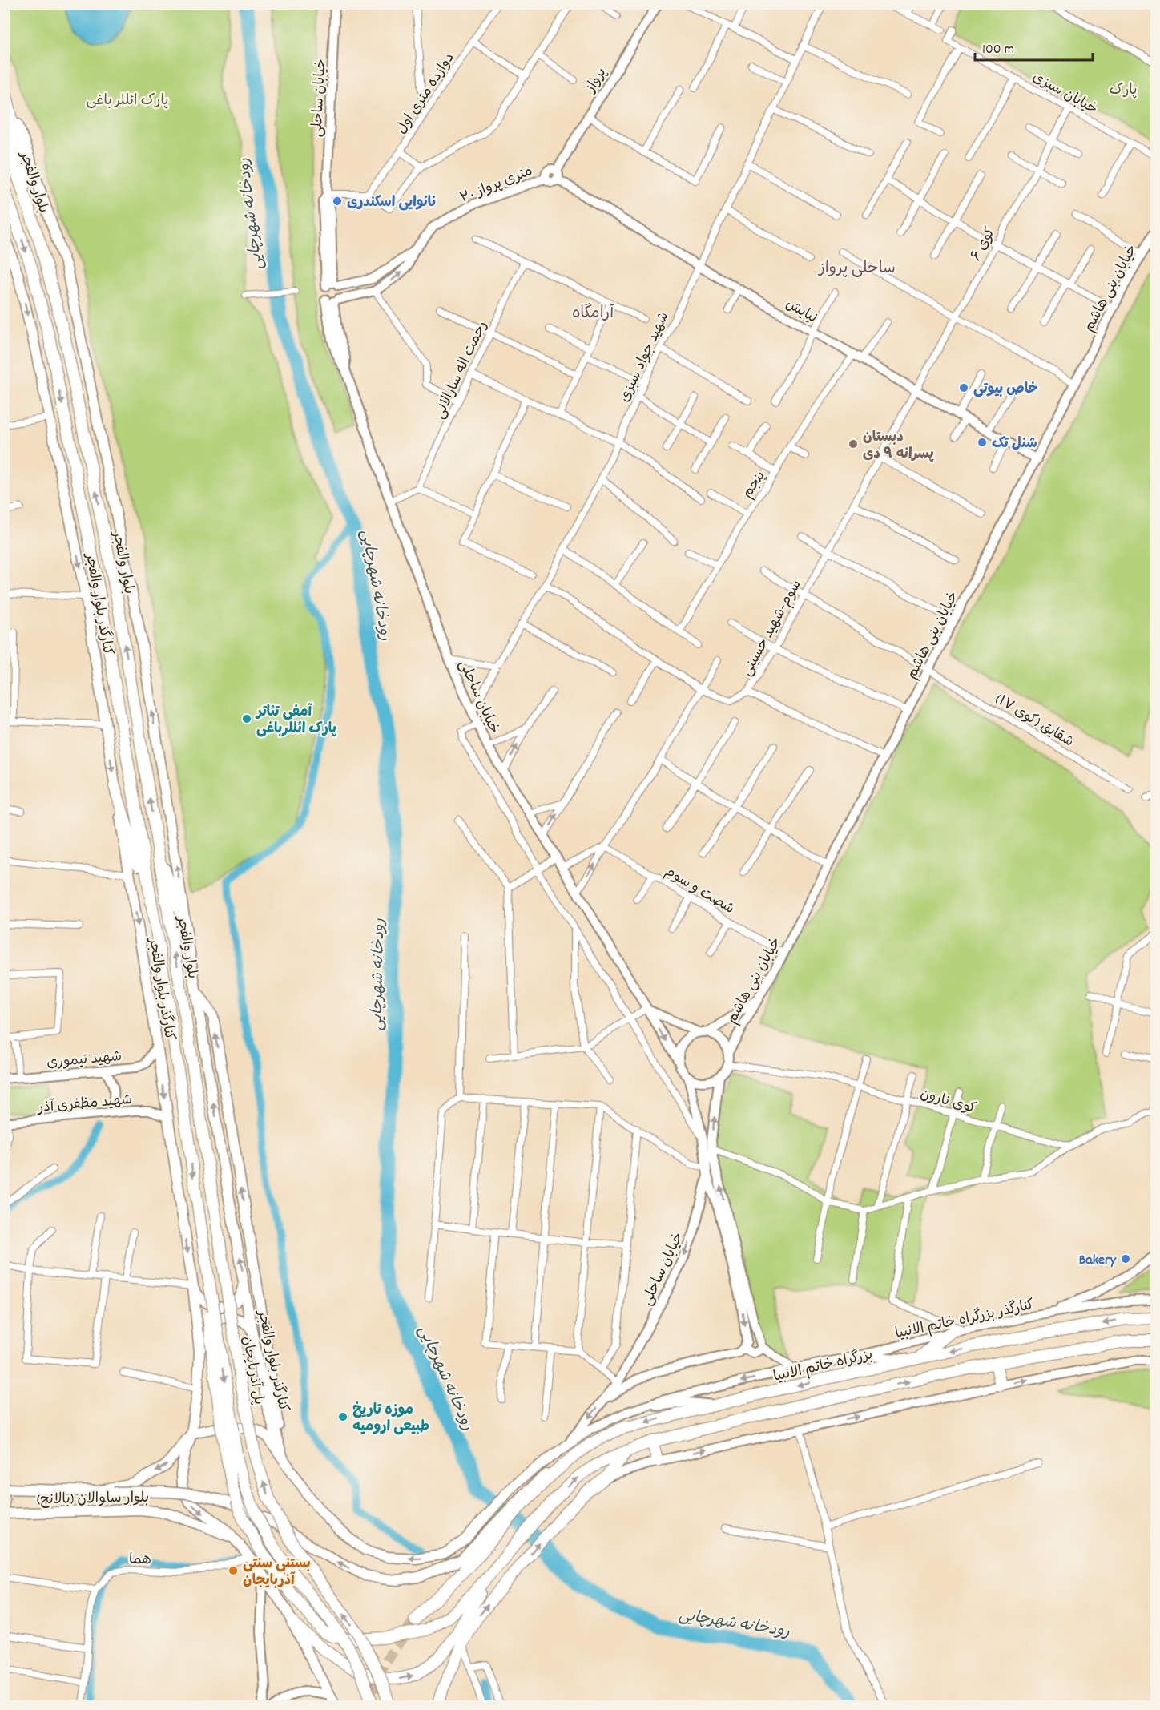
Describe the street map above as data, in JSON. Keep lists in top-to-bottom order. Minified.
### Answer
{"streets":{"highway":["بلوار والفجر","بزرگراه خاتم الانبیا","پل آذربایجان"],"main road":["کنارگذر بلوار والفجر","بلوار ساوالان (بالانج)"],"street":["پرواز","خیابان سبزی","دوازده متری اول","خیابان ساحلی","۲۰ متری پرواز","کوی ۶","خیابان بنی هاشم","نیایش","شهید جواد سبزی","رحمت اله سارالانی","پنجم","سوم-شهید حسینی","شقایق (کوی ۱۷)","شصت و سوم","شهید تیموری","کوی نارون","شهید مظفری آذر","کنارگذر بزرگراه خاتم الانبیا","هما"]},"crossings":[["پرواز","۲۰ متری پرواز"],["پرواز","نیایش"],["خیابان سبزی","کوی ۶"],["خیابان ساحلی","۲۰ متری پرواز"],["خیابان ساحلی","خیابان بنی هاشم"],["خیابان ساحلی","شهید جواد سبزی"],["خیابان ساحلی","کوی نارون"],["بلوار والفجر","پل آذربایجان"],["۲۰ متری پرواز","نیایش"],["کوی ۶","نیایش"],["کوی ۶","سوم-شهید حسینی"],["خیابان بنی هاشم","نیایش"],["خیابان بنی هاشم","شقایق (کوی ۱۷)"],["خیابان بنی هاشم","شصت و سوم"],["خیابان بنی هاشم","کوی نارون"],["نیایش","شهید جواد سبزی"],["نیایش","پنجم"],["نیایش","سوم-شهید حسینی"],["شهید جواد سبزی","سوم-شهید حسینی"],["کنارگذر بلوار والفجر","شهید تیموری"],["کنارگذر بلوار والفجر","شهید مظفری آذر"],["کنارگذر بلوار والفجر","بلوار ساوالان (بالانج)"],["کنارگذر بلوار والفجر","هما"],["سوم-شهید حسینی","شقایق (کوی ۱۷)"],["بزرگراه خاتم الانبیا","بلوار ساوالان (بالانج)"]],"districts":["ساحلی پرواز","آرامگاه"],"water":["رودخانه شهرچایی"],"parks":["پارک","پارک ائللر باغی"],"places":["نانوایی اسکندری","خاص بیوتی","شنل تک","دبستان پسرانه ۹ دی","آمفی تئاتر پارک ائللرباغی","Bakery","موزه تاریخ طبیعی ارومیه","بستنی سنتی آذربایجان"],"scale_bar":"100 m"}
